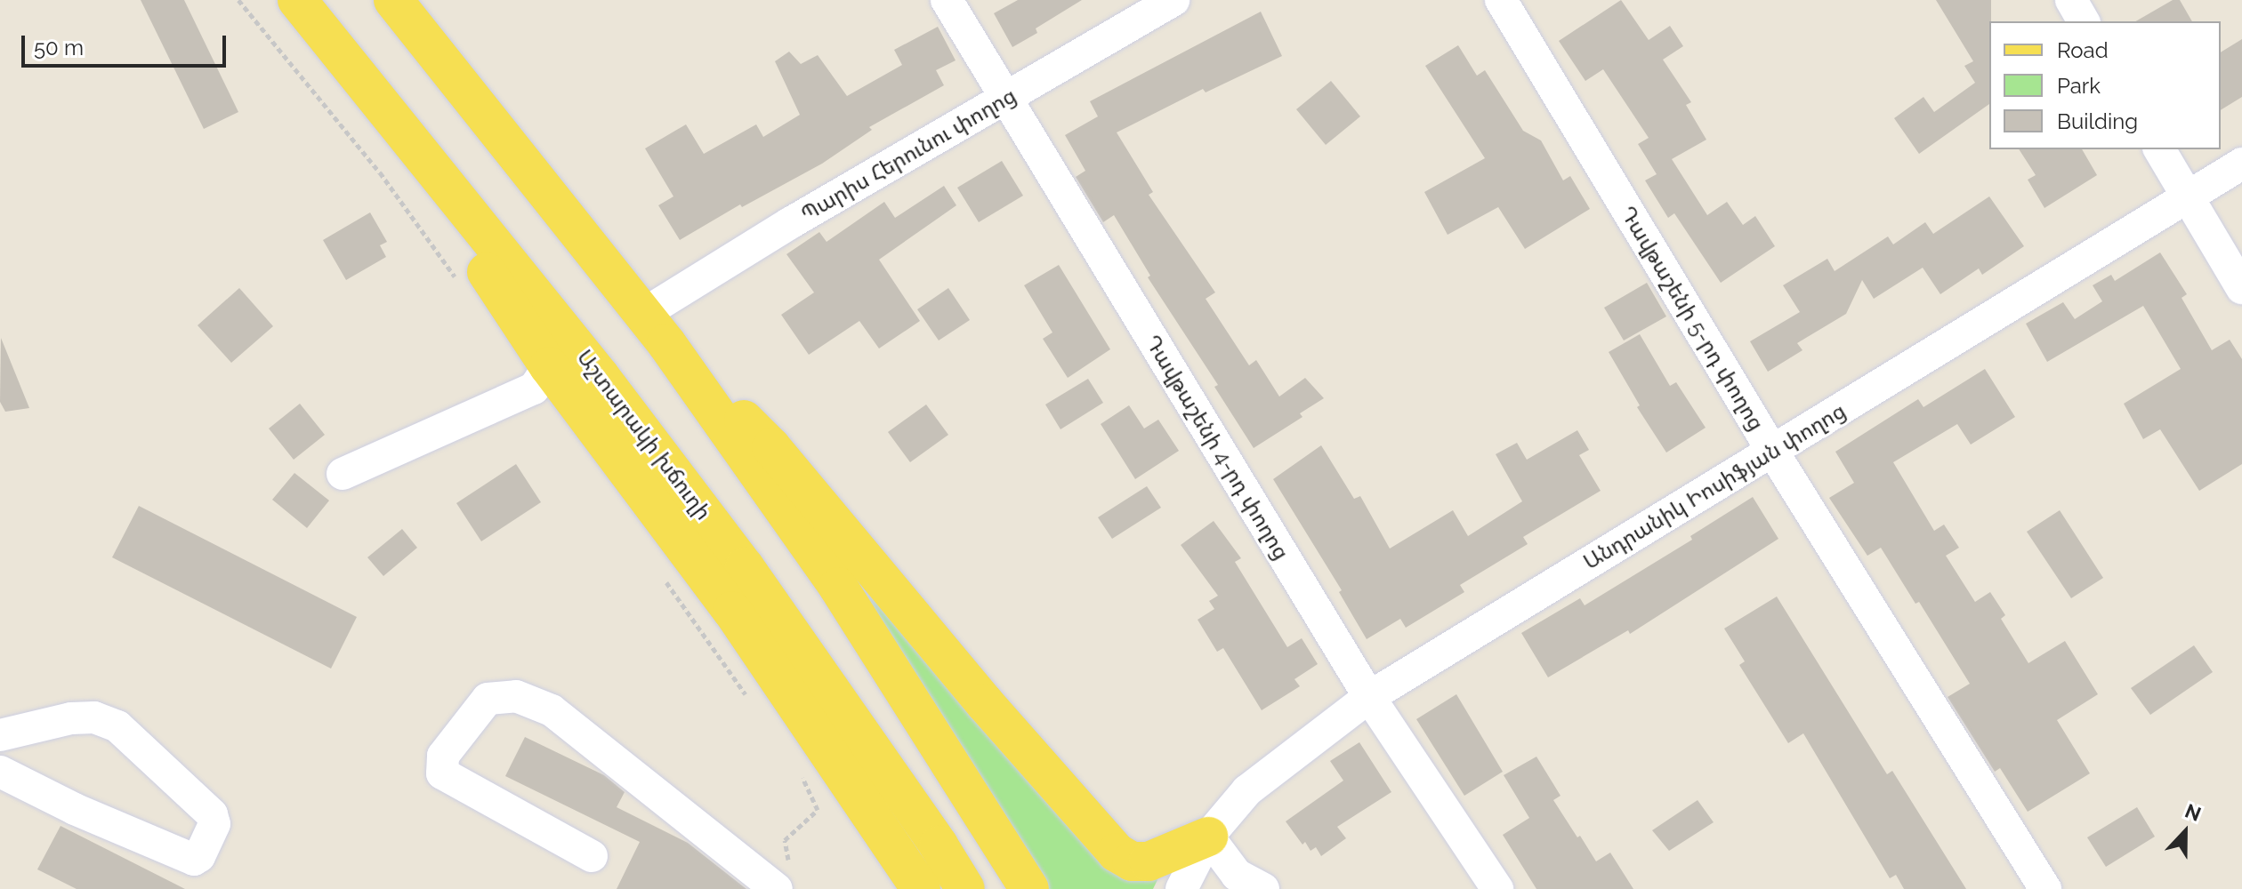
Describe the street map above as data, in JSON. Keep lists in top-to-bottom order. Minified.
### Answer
{"streets":{"main road":["Աշտարակի խճուղի"],"street":["Պարիս Հերունու փողոց","Դավթաշենի 5-րդ փողոց","Դավթաշենի 4-րդ փողոց","Անդրանիկ Իոսիֆյան փողոց"]},"crossings":[["Պարիս Հերունու փողոց","Դավթաշենի 4-րդ փողոց"],["Դավթաշենի 5-րդ փողոց","Անդրանիկ Իոսիֆյան փողոց"],["Դավթաշենի 4-րդ փողոց","Անդրանիկ Իոսիֆյան փողոց"]],"legend":["Road","Park","Building"],"scale_bar":"50 m","north":"top"}
